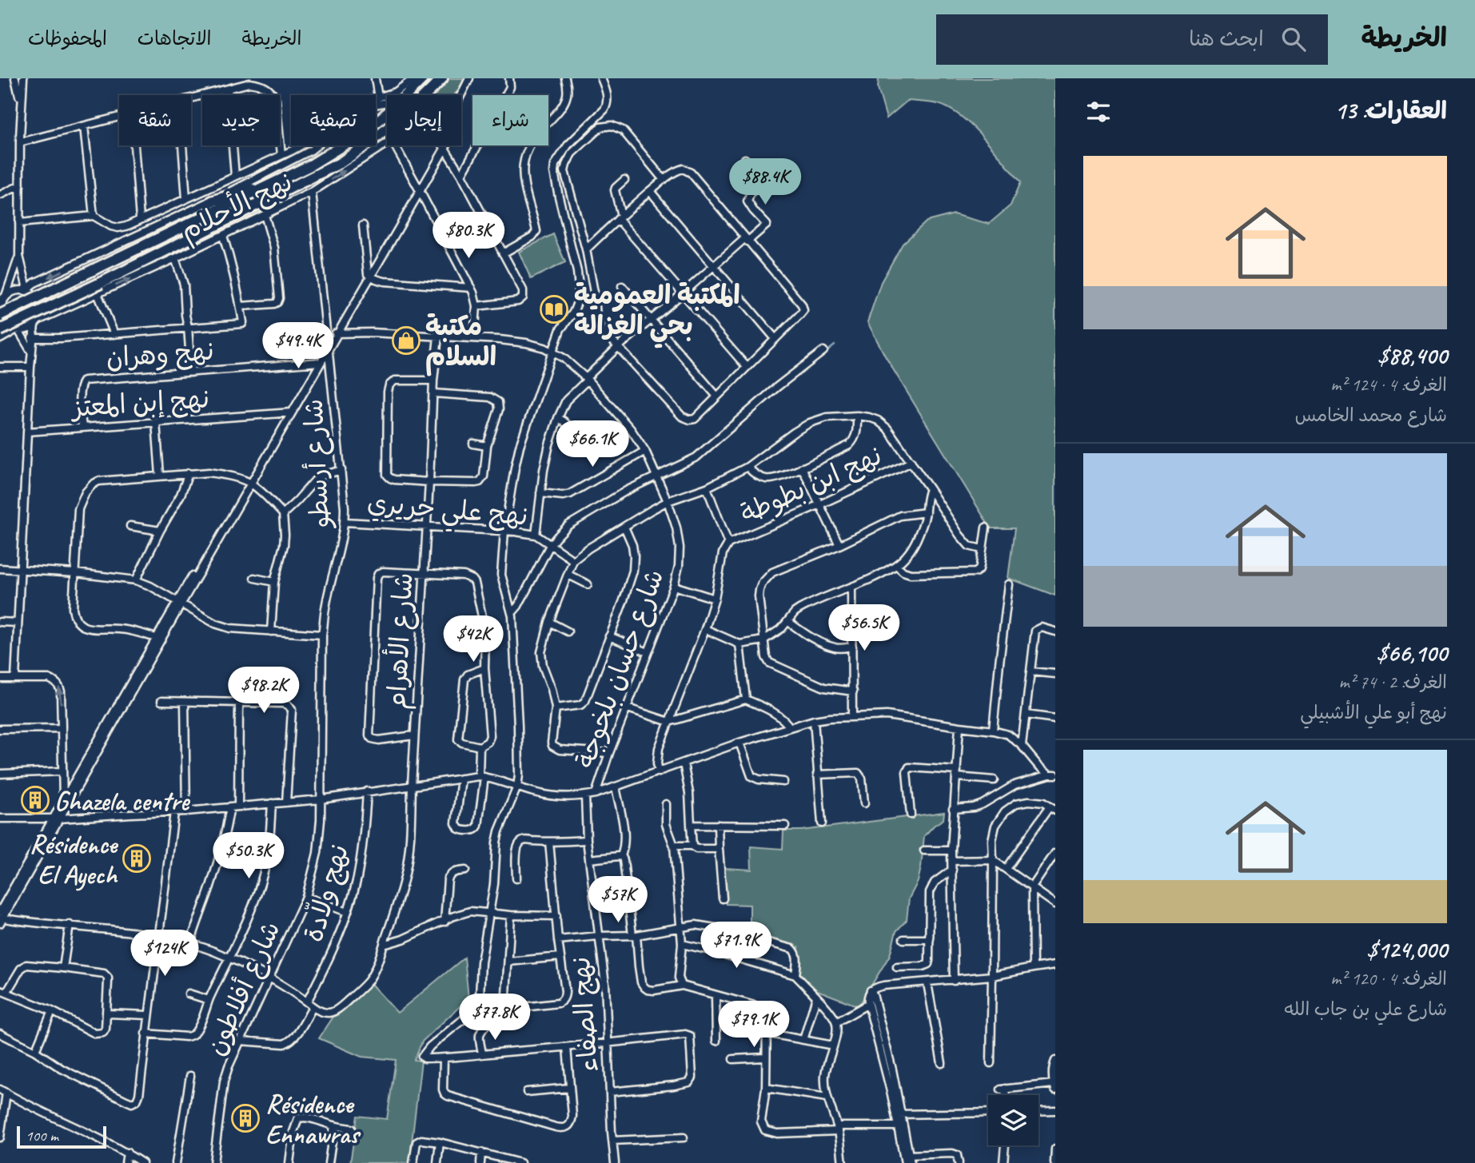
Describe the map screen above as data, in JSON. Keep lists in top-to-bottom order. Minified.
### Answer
{"streets":{"street":["نهج الأحلام","نهج وهران","نهج إبن المعتز","شارع أرسطو","نهج ابن بطوطة","نهج علي حريري","شارع الأهرام","شارع حسان بلخوجة","نهج ولاّدة","شارع أفلاطون","نهج الصفاء"]},"crossings":[["نهج الأحلام","شارع أرسطو"],["نهج وهران","نهج إبن المعتز"],["شارع أرسطو","نهج علي حريري"],["شارع أرسطو","شارع أفلاطون"],["نهج علي حريري","شارع الأهرام"],["شارع الأهرام","شارع حسان بلخوجة"]],"places":{"library":["المكتبة العمومية بحي الغزالة"],"shop":["مكتبة السلام"],"building":["Ghazela centre","Résidence El Ayech","Résidence Ennawras"]},"scale_bar":"100 m","page":{"header":"الخريطة","search":"ابحث هنا","nav":["الخريطة","الاتجاهات","المحفوظات"],"heading":"العقارات: 13","chip":["شراء","إيجار","تصفية","جديد","شقة"],"list":[{"name":"$88,400","note":"الغرف: 4 · 124 m² · شارع محمد الخامس"},{"name":"$66,100","note":"الغرف: 2 · 74 m² · نهج أبو علي الأشبيلي"},{"name":"$124,000","note":"الغرف: 4 · 120 m² · شارع علي بن جاب الله"}],"price":["$88.4K","$80.3K","$49.4K","$66.1K","$56.5K","$42K","$98.2K","$50.3K","$57K","$71.9K","$124K","$77.8K","$79.1K"],"scale":"100 m"}}
